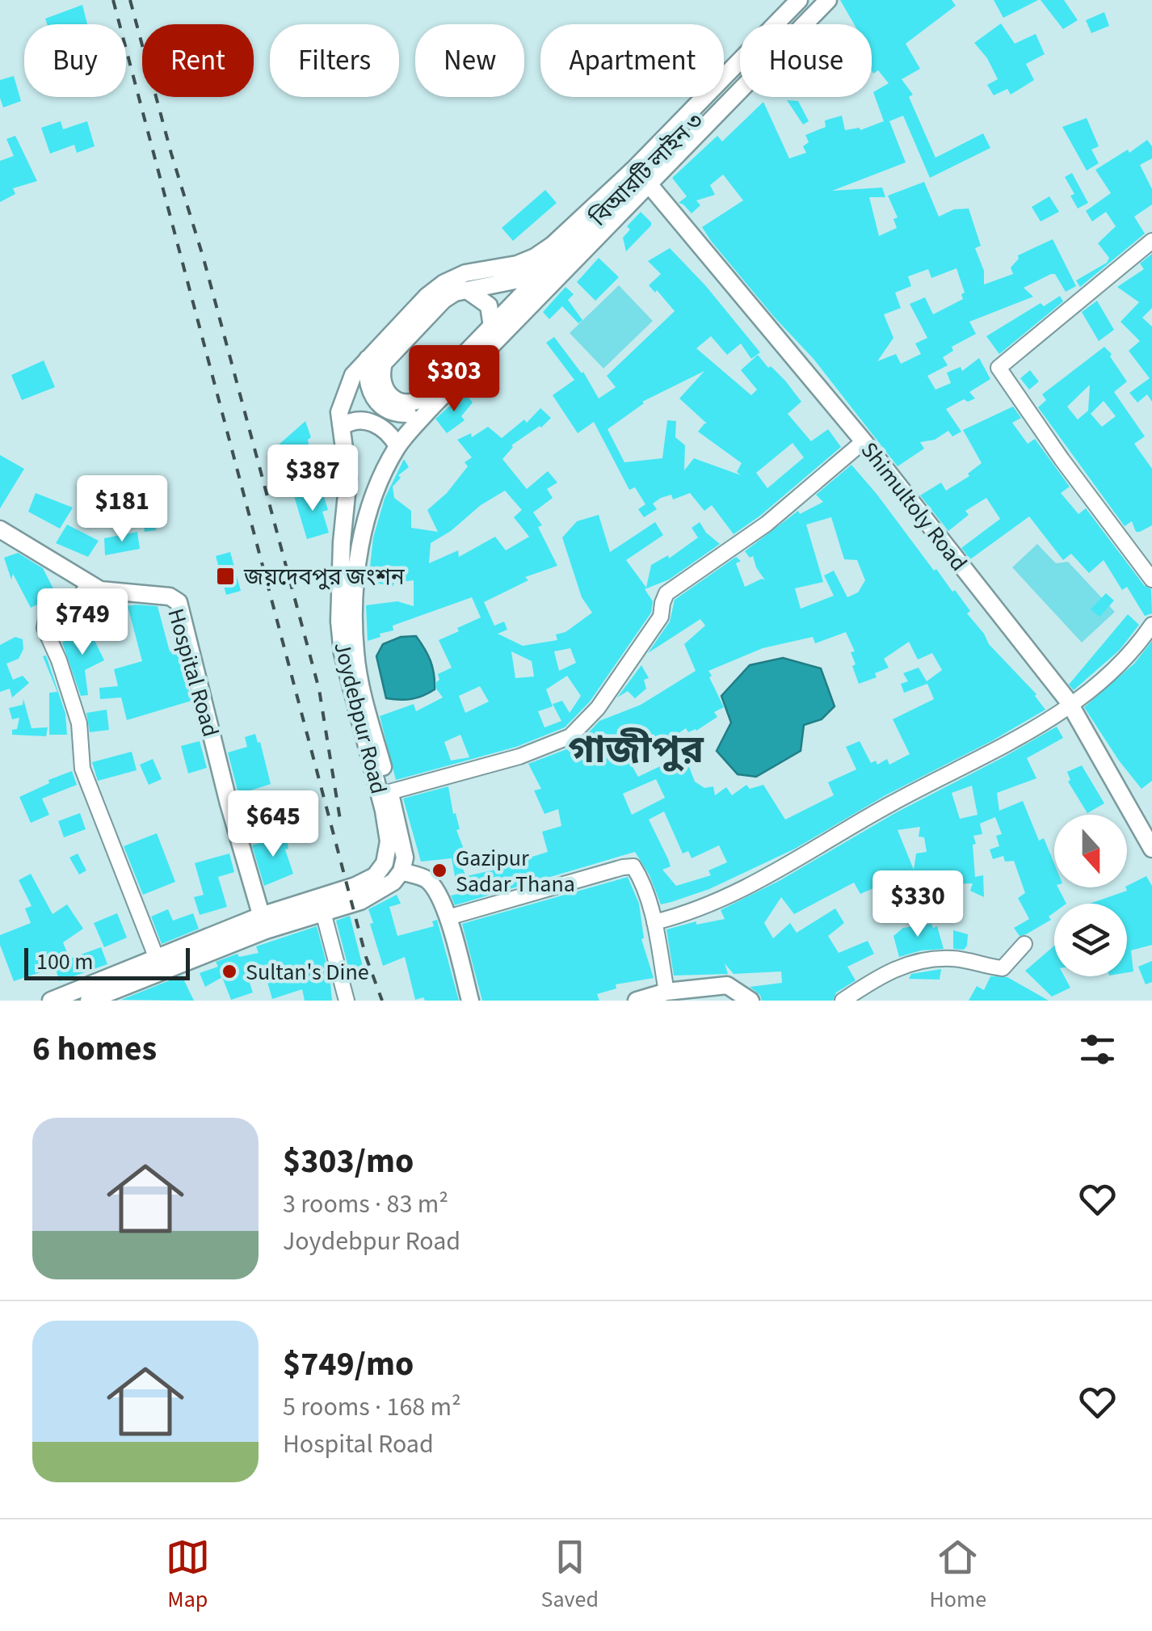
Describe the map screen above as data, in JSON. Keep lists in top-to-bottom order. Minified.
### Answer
{"streets":{"main road":["বিআরটি লাইন ৩","Shimultoly Road","Hospital Road","Joydebpur Road"]},"crossings":[["বিআরটি লাইন ৩","Shimultoly Road"],["বিআরটি লাইন ৩","Joydebpur Road"],["Shimultoly Road","Joydebpur Road"],["Hospital Road","Joydebpur Road"]],"districts":["গাজীপুর"],"places":{"transit":["জয়দেবপুর জংশন"],"other":["Gazipur Sadar Thana","Sultan's Dine"]},"scale_bar":"100 m","north":"bottom","page":{"chip":["Buy","Rent","Filters","New","Apartment","House"],"price":["$303","$387","$181","$749","$645","$330"],"scale":"100 m","heading":"6 homes","list":[{"name":"$303/mo","note":"3 rooms · 83 m² · Joydebpur Road"},{"name":"$749/mo","note":"5 rooms · 168 m² · Hospital Road"}],"tabs":["Map","Saved","Home"]}}
